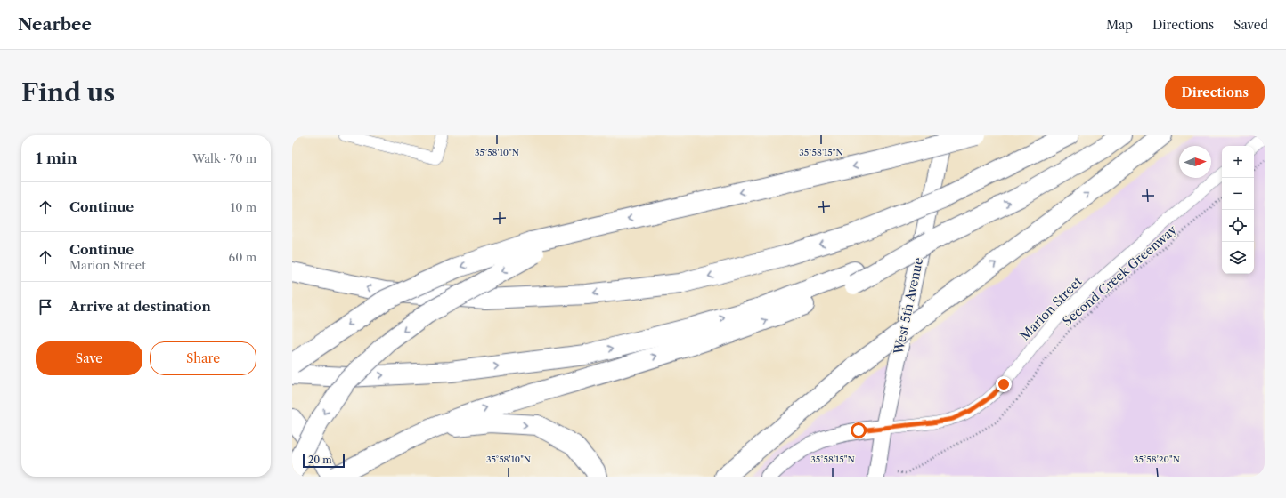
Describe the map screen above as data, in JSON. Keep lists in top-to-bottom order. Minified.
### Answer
{"streets":{"street":["West 5th Avenue","Marion Street"],"path":["Second Creek Greenway"]},"crossings":[["West 5th Avenue","Marion Street"]],"scale_bar":"20 m","north":"right","page":{"header":"Nearbee","nav":["Map","Directions","Saved"],"buttons":["Directions",["Save","Share"]],"title":"Find us","heading":["1 min","Walk · 70 m"],"map_buttons":["+","−"],"list":[["Continue","10 m"],["Continue","Marion Street","60 m"],"Arrive at destination"],"scale":"20 m"},"coordinates":["35°58'10\"N","35°58'15\"N","35°58'20\"N"]}
